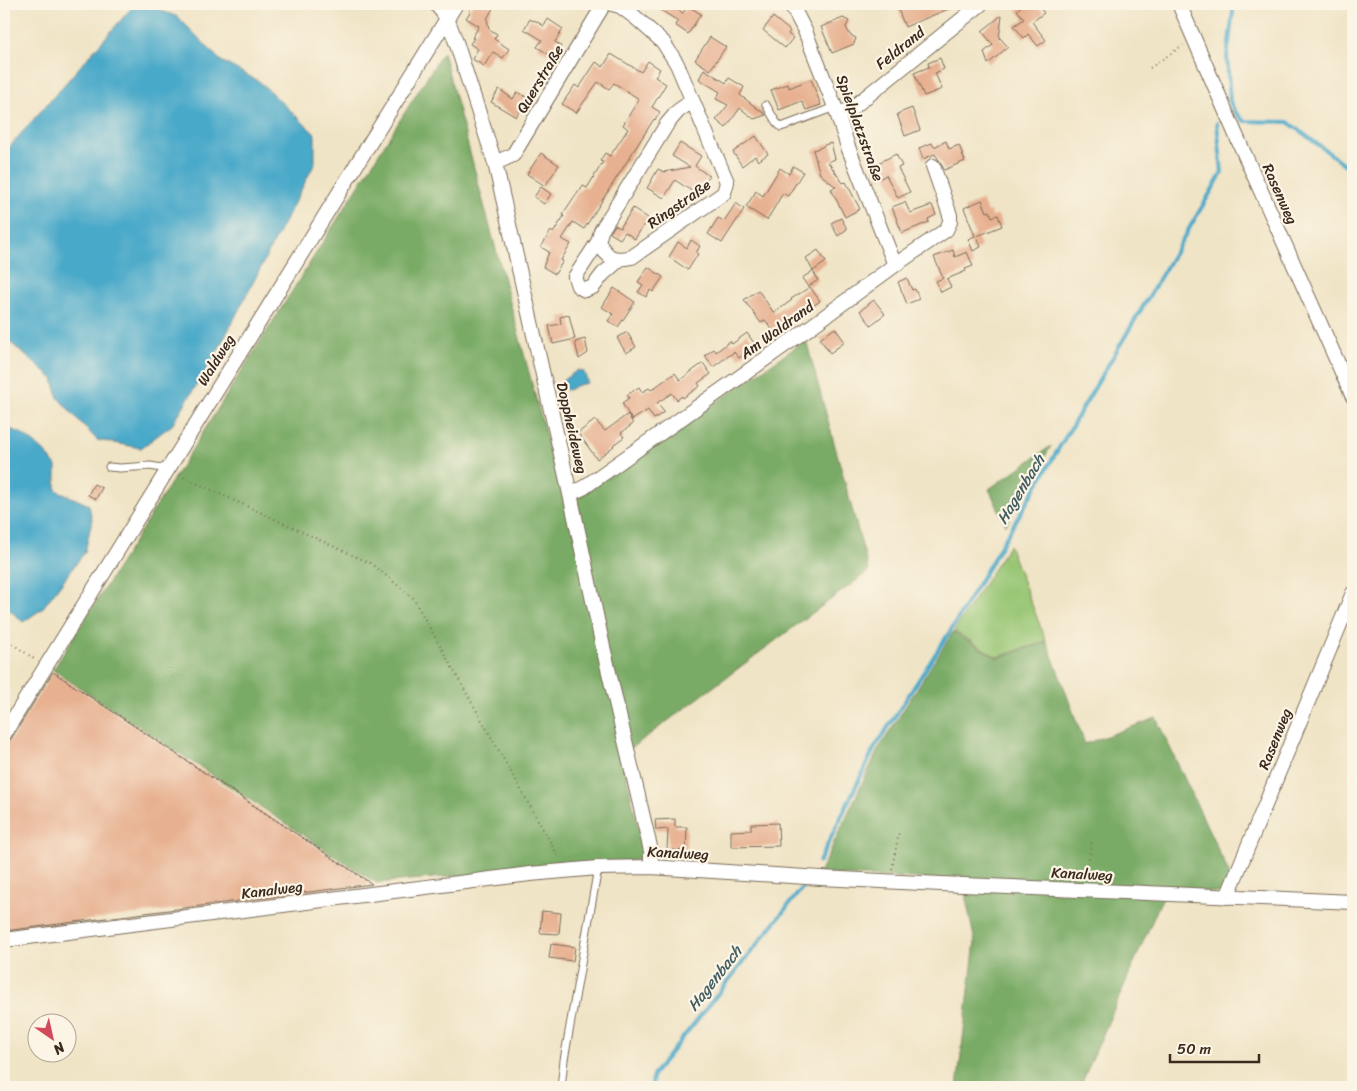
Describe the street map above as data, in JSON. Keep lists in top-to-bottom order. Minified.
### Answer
{"streets":{"street":["Feldrand","Querstraße","Spielplatzstraße","Rasenweg","Ringstraße","Am Waldrand","Waldweg","Doppheideweg","Kanalweg"]},"crossings":[["Feldrand","Spielplatzstraße"],["Querstraße","Doppheideweg"],["Spielplatzstraße","Am Waldrand"],["Rasenweg","Kanalweg"],["Am Waldrand","Doppheideweg"],["Waldweg","Doppheideweg"],["Doppheideweg","Kanalweg"]],"water":["Hagenbach"],"scale_bar":"50 m","north":"bottom right"}
